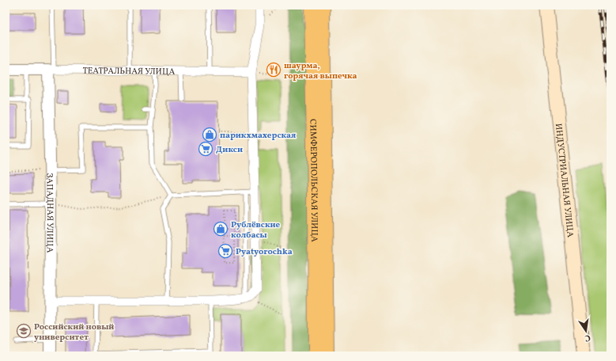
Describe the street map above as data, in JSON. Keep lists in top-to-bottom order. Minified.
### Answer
{"streets":{"main road":["СИМФЕРОПОЛЬСКАЯ УЛИЦА","ИНДУСТРИАЛЬНАЯ УЛИЦА"],"street":["ТЕАТРАЛЬНАЯ УЛИЦА","ЗАПАДНАЯ УЛИЦА"]},"crossings":[["ТЕАТРАЛЬНАЯ УЛИЦА","ЗАПАДНАЯ УЛИЦА"]],"places":{"restaurant":["шаурма, горячая выпечка"],"shop":["парикхмахерская","Рублёвские колбасы"],"supermarket":["Дикси","Pyatyorochka"],"school or university":["Российский новый университет"]},"north":"bottom"}
